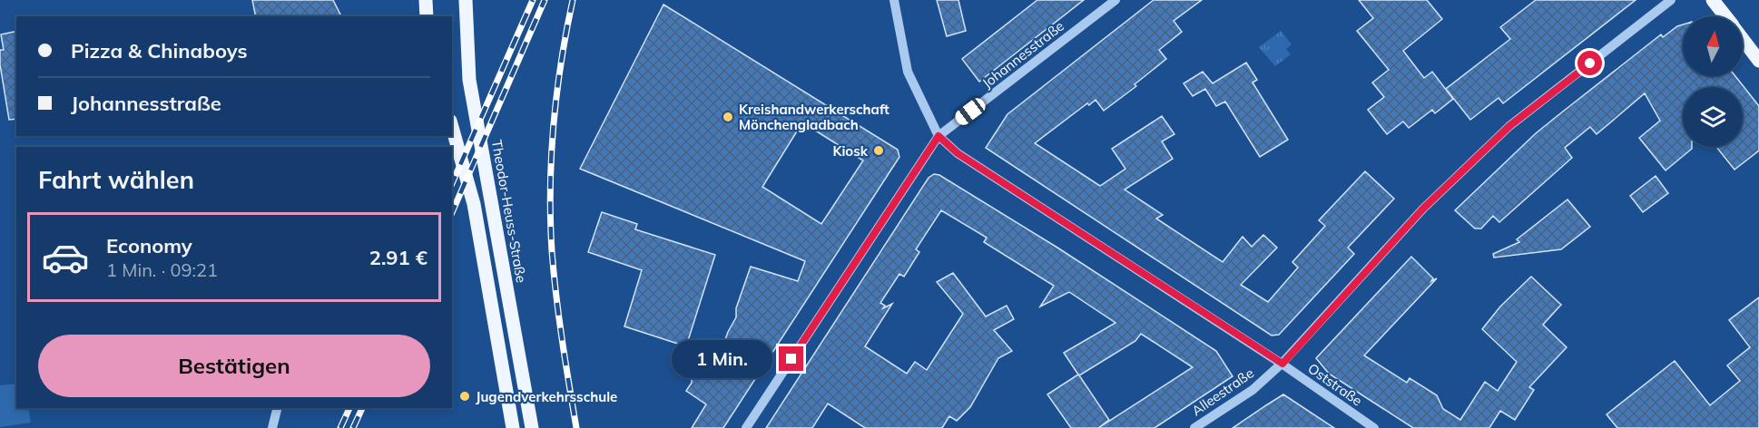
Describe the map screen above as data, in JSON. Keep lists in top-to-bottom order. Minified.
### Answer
{"streets":{"main road":["Theodor-Heuss-Straße"],"street":["Johannesstraße","Oststraße","Alleestraße"]},"crossings":[["Johannesstraße","Oststraße"],["Oststraße","Alleestraße"]],"places":["Kreishandwerkerschaft Mönchengladbach","Kiosk","Jugendverkehrsschule"],"north":"top","page":{"banner":["Pizza & Chinaboys","Johannesstraße"],"heading":"Fahrt wählen","list":[{"name":"Economy","note":"1 Min. · 09:21","value":"2.91 €"}],"buttons":"Bestätigen","bubble":"1 Min."}}
